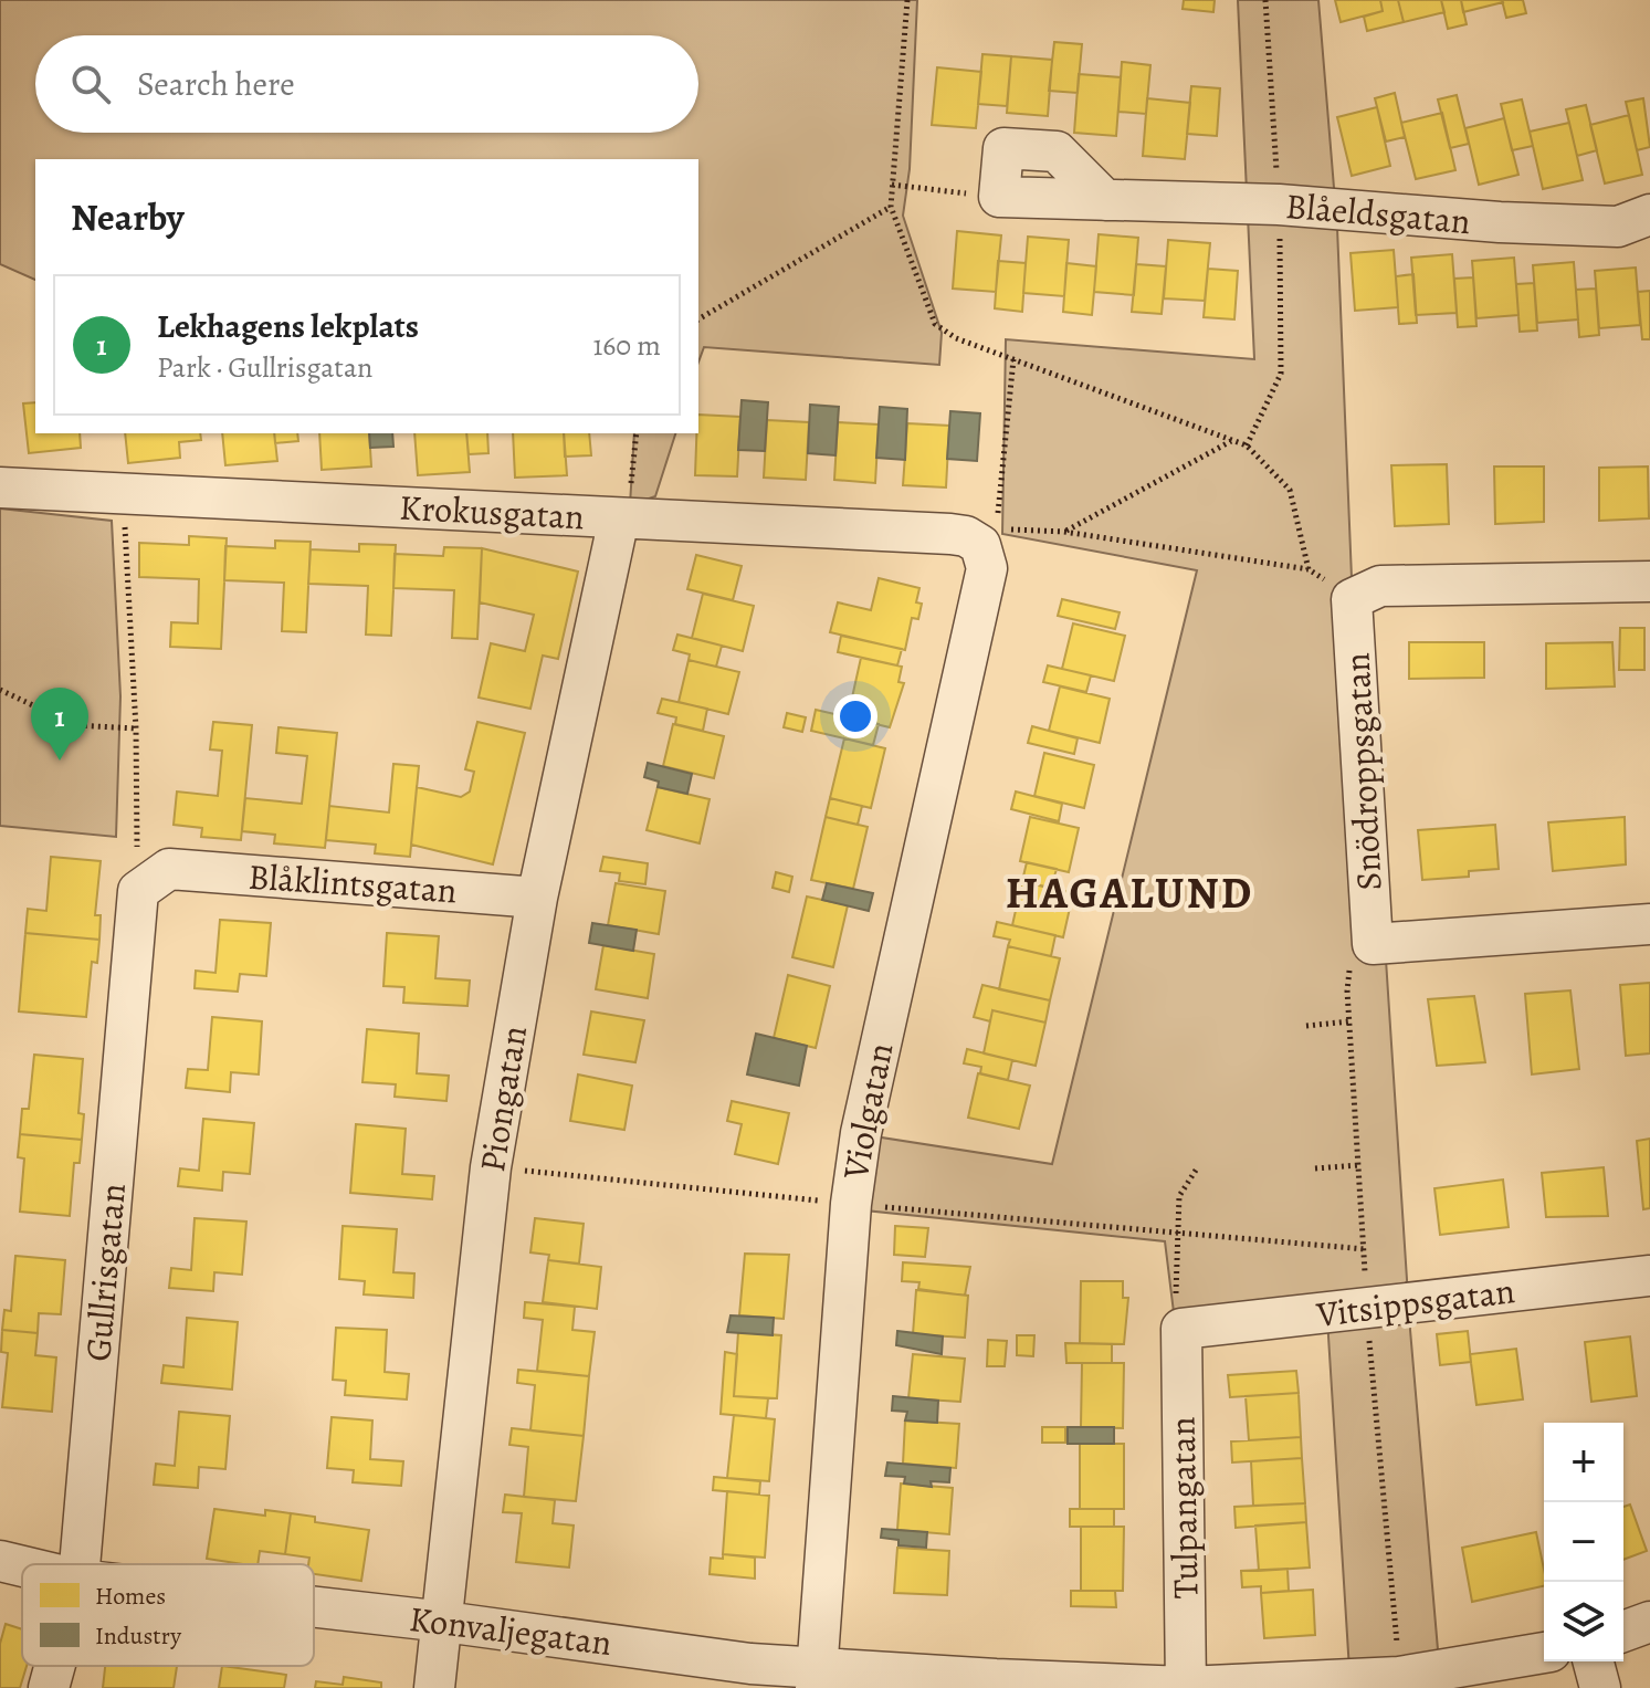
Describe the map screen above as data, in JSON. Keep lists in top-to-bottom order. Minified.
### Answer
{"streets":{"street":["Blåeldsgatan","Krokusgatan","Snödroppsgatan","Blåklintsgatan","Piongatan","Violgatan","Gullrisgatan","Vitsippsgatan","Tulpangatan","Konvaljegatan"]},"crossings":[["Krokusgatan","Piongatan"],["Krokusgatan","Violgatan"],["Blåklintsgatan","Piongatan"],["Blåklintsgatan","Gullrisgatan"],["Piongatan","Konvaljegatan"],["Violgatan","Konvaljegatan"],["Vitsippsgatan","Tulpangatan"],["Tulpangatan","Konvaljegatan"]],"districts":["HAGALUND"],"legend":["Homes","Industry"],"page":{"search":"Search here","heading":"Nearby","list":[{"mark":"1","name":"Lekhagens lekplats","note":"Park · Gullrisgatan","value":"160 m"}],"pins":"1","map_buttons":["+","−"]}}
